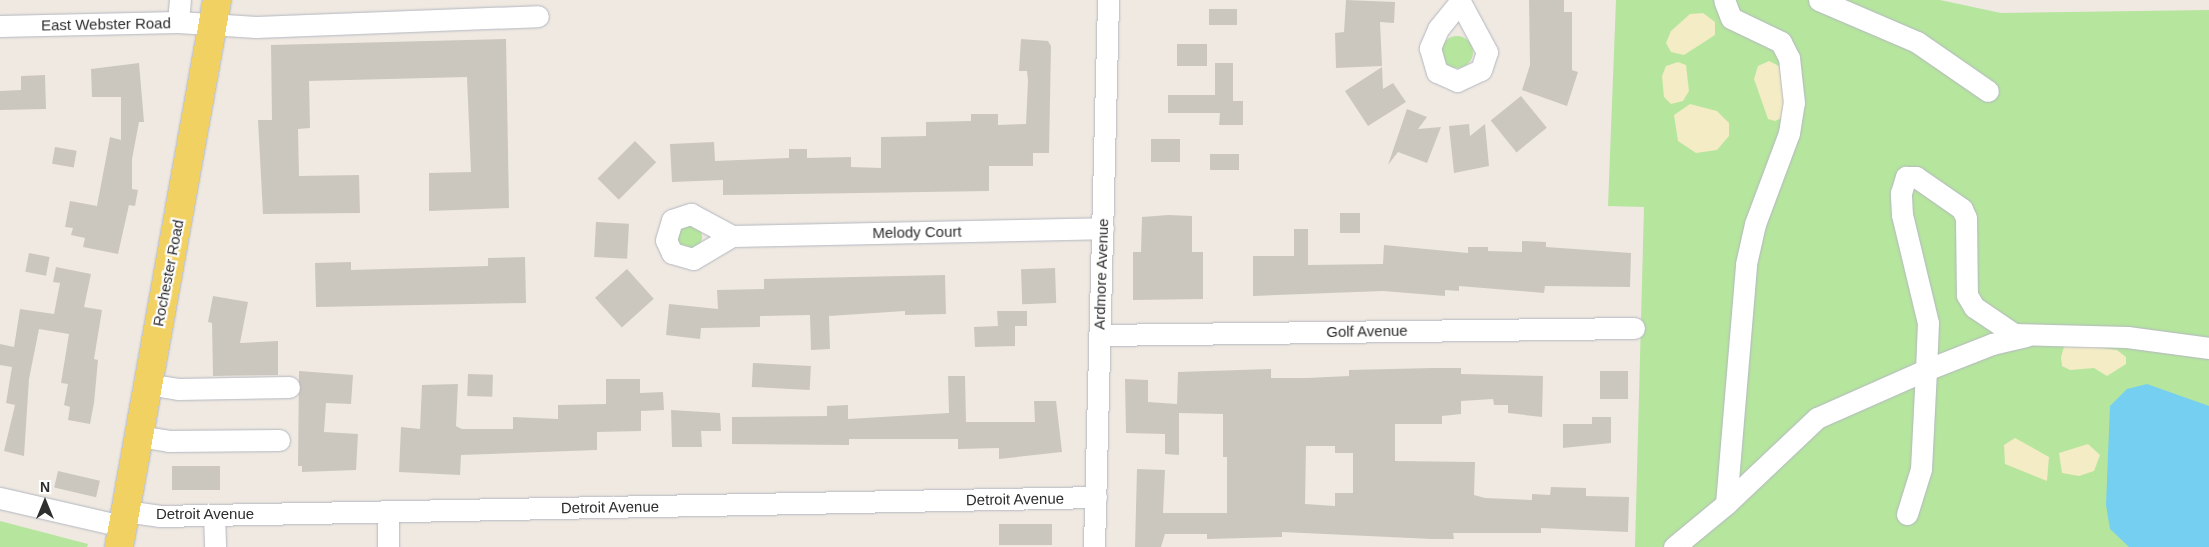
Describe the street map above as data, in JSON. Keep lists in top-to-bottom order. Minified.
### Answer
{"streets":{"main road":["Rochester Road"],"street":["East Webster Road","Melody Court","Ardmore Avenue","Golf Avenue","Detroit Avenue"]},"crossings":[["East Webster Road","Rochester Road"],["Melody Court","Ardmore Avenue"],["Rochester Road","Detroit Avenue"],["Ardmore Avenue","Golf Avenue"],["Ardmore Avenue","Detroit Avenue"]],"north":"top"}
